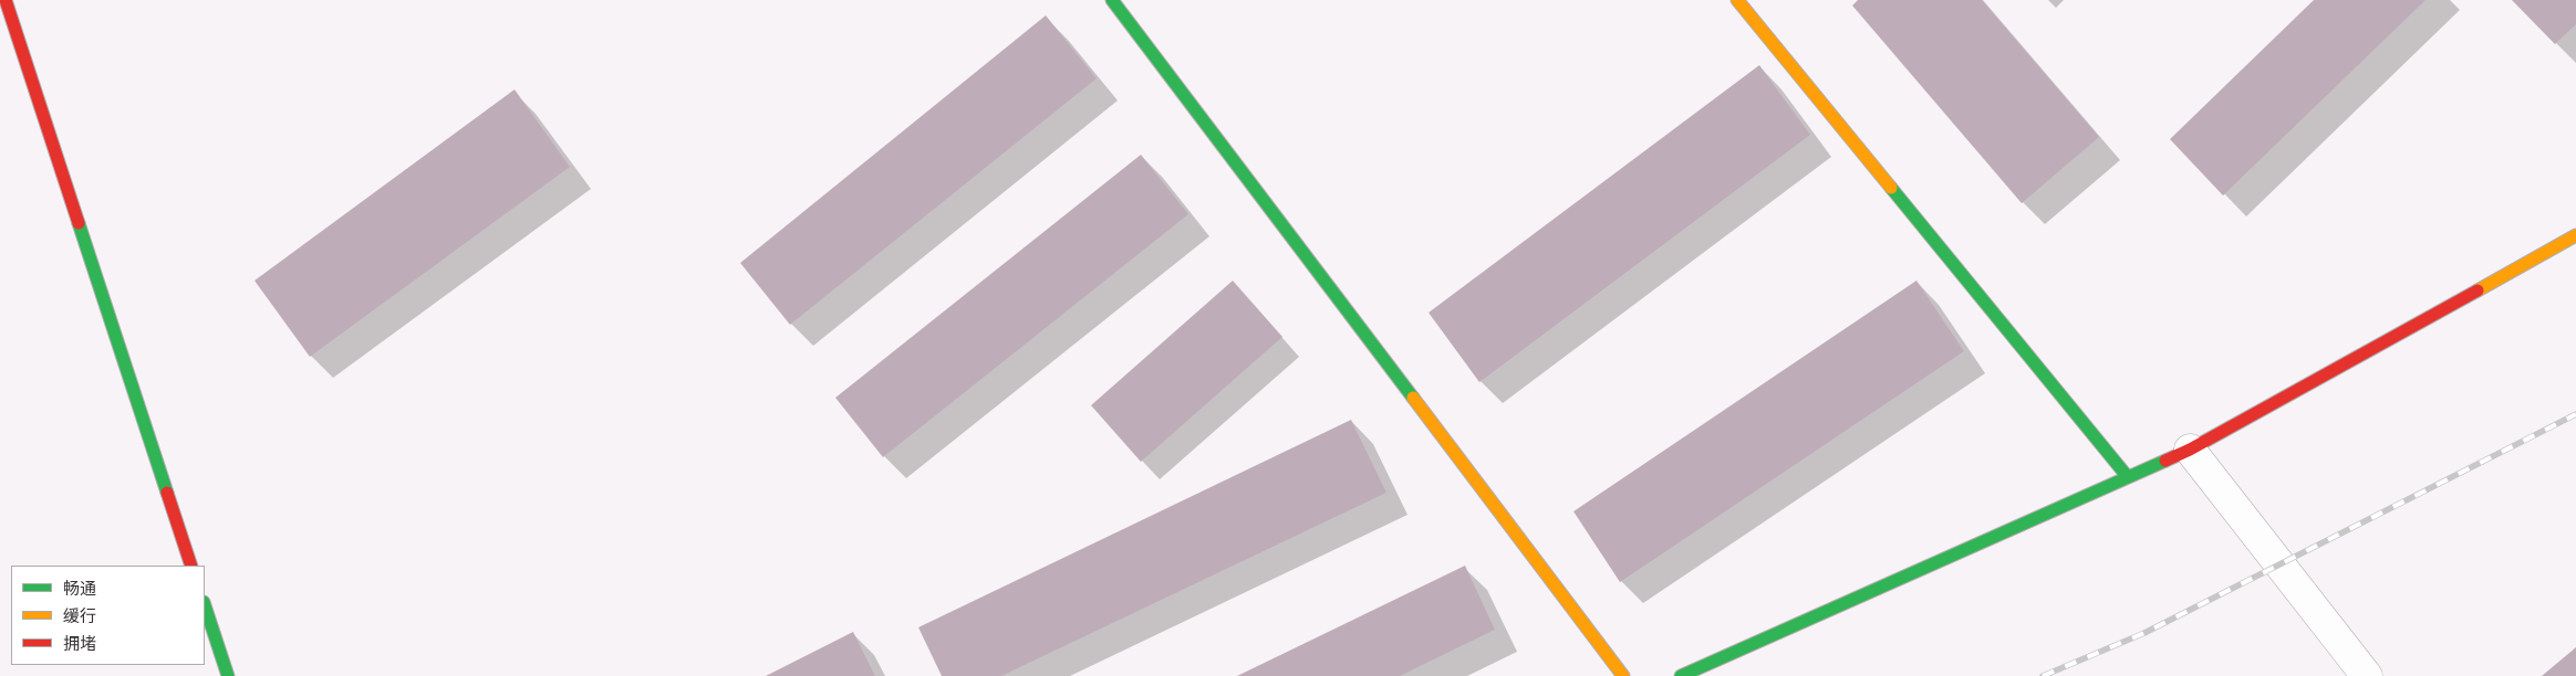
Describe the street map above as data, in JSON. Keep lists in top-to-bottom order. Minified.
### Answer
{"legend":["畅通","缓行","拥堵"]}
